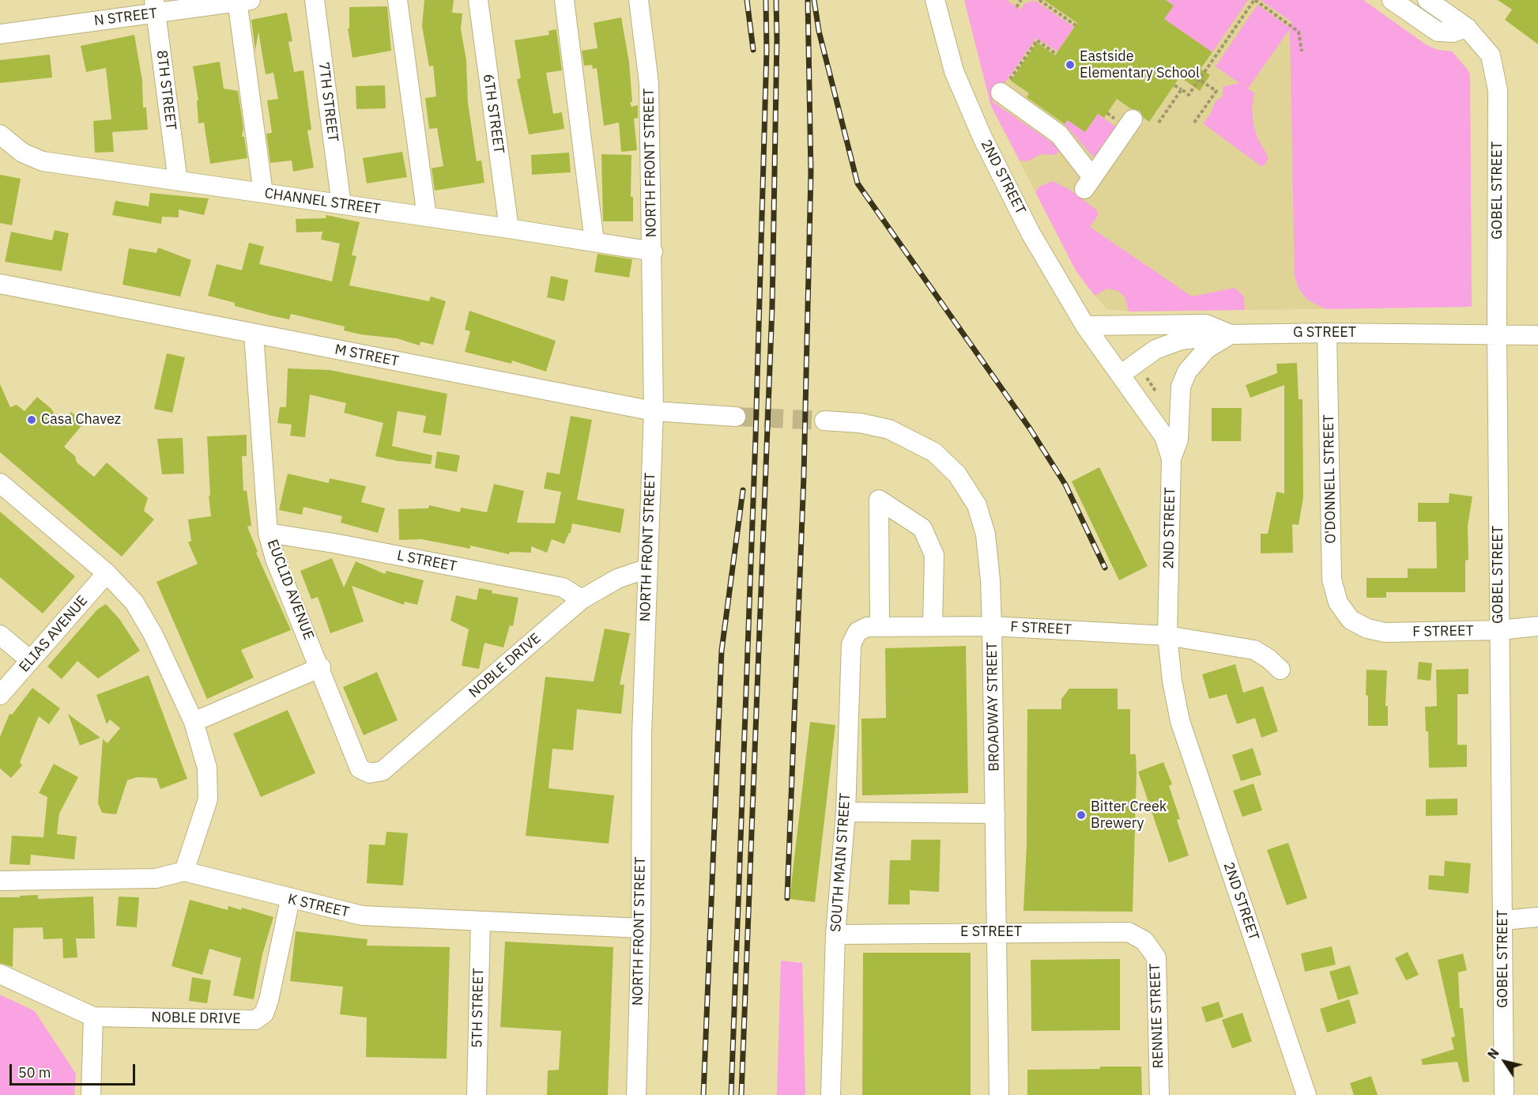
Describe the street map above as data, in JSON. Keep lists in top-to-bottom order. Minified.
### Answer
{"streets":{"street":["N STREET","8TH STREET","7TH STREET","6TH STREET","NORTH FRONT STREET","2ND STREET","GOBEL STREET","CHANNEL STREET","G STREET","M STREET","O'DONNELL STREET","L STREET","EUCLID AVENUE","F STREET","ELIAS AVENUE","NOBLE DRIVE","BROADWAY STREET","SOUTH MAIN STREET","K STREET","E STREET","5TH STREET","RENNIE STREET"]},"crossings":[["N STREET","8TH STREET"],["8TH STREET","CHANNEL STREET"],["7TH STREET","CHANNEL STREET"],["6TH STREET","CHANNEL STREET"],["NORTH FRONT STREET","CHANNEL STREET"],["NORTH FRONT STREET","M STREET"],["NORTH FRONT STREET","NOBLE DRIVE"],["NORTH FRONT STREET","K STREET"],["2ND STREET","G STREET"],["2ND STREET","F STREET"],["GOBEL STREET","G STREET"],["GOBEL STREET","F STREET"],["G STREET","O'DONNELL STREET"],["M STREET","EUCLID AVENUE"],["O'DONNELL STREET","F STREET"],["L STREET","EUCLID AVENUE"],["L STREET","NOBLE DRIVE"],["EUCLID AVENUE","NOBLE DRIVE"],["F STREET","BROADWAY STREET"],["F STREET","SOUTH MAIN STREET"],["NOBLE DRIVE","K STREET"],["BROADWAY STREET","E STREET"],["SOUTH MAIN STREET","E STREET"],["K STREET","5TH STREET"],["E STREET","RENNIE STREET"]],"places":["Eastside Elementary School","Casa Chavez","Bitter Creek Brewery"],"scale_bar":"50 m","north":"top left"}
